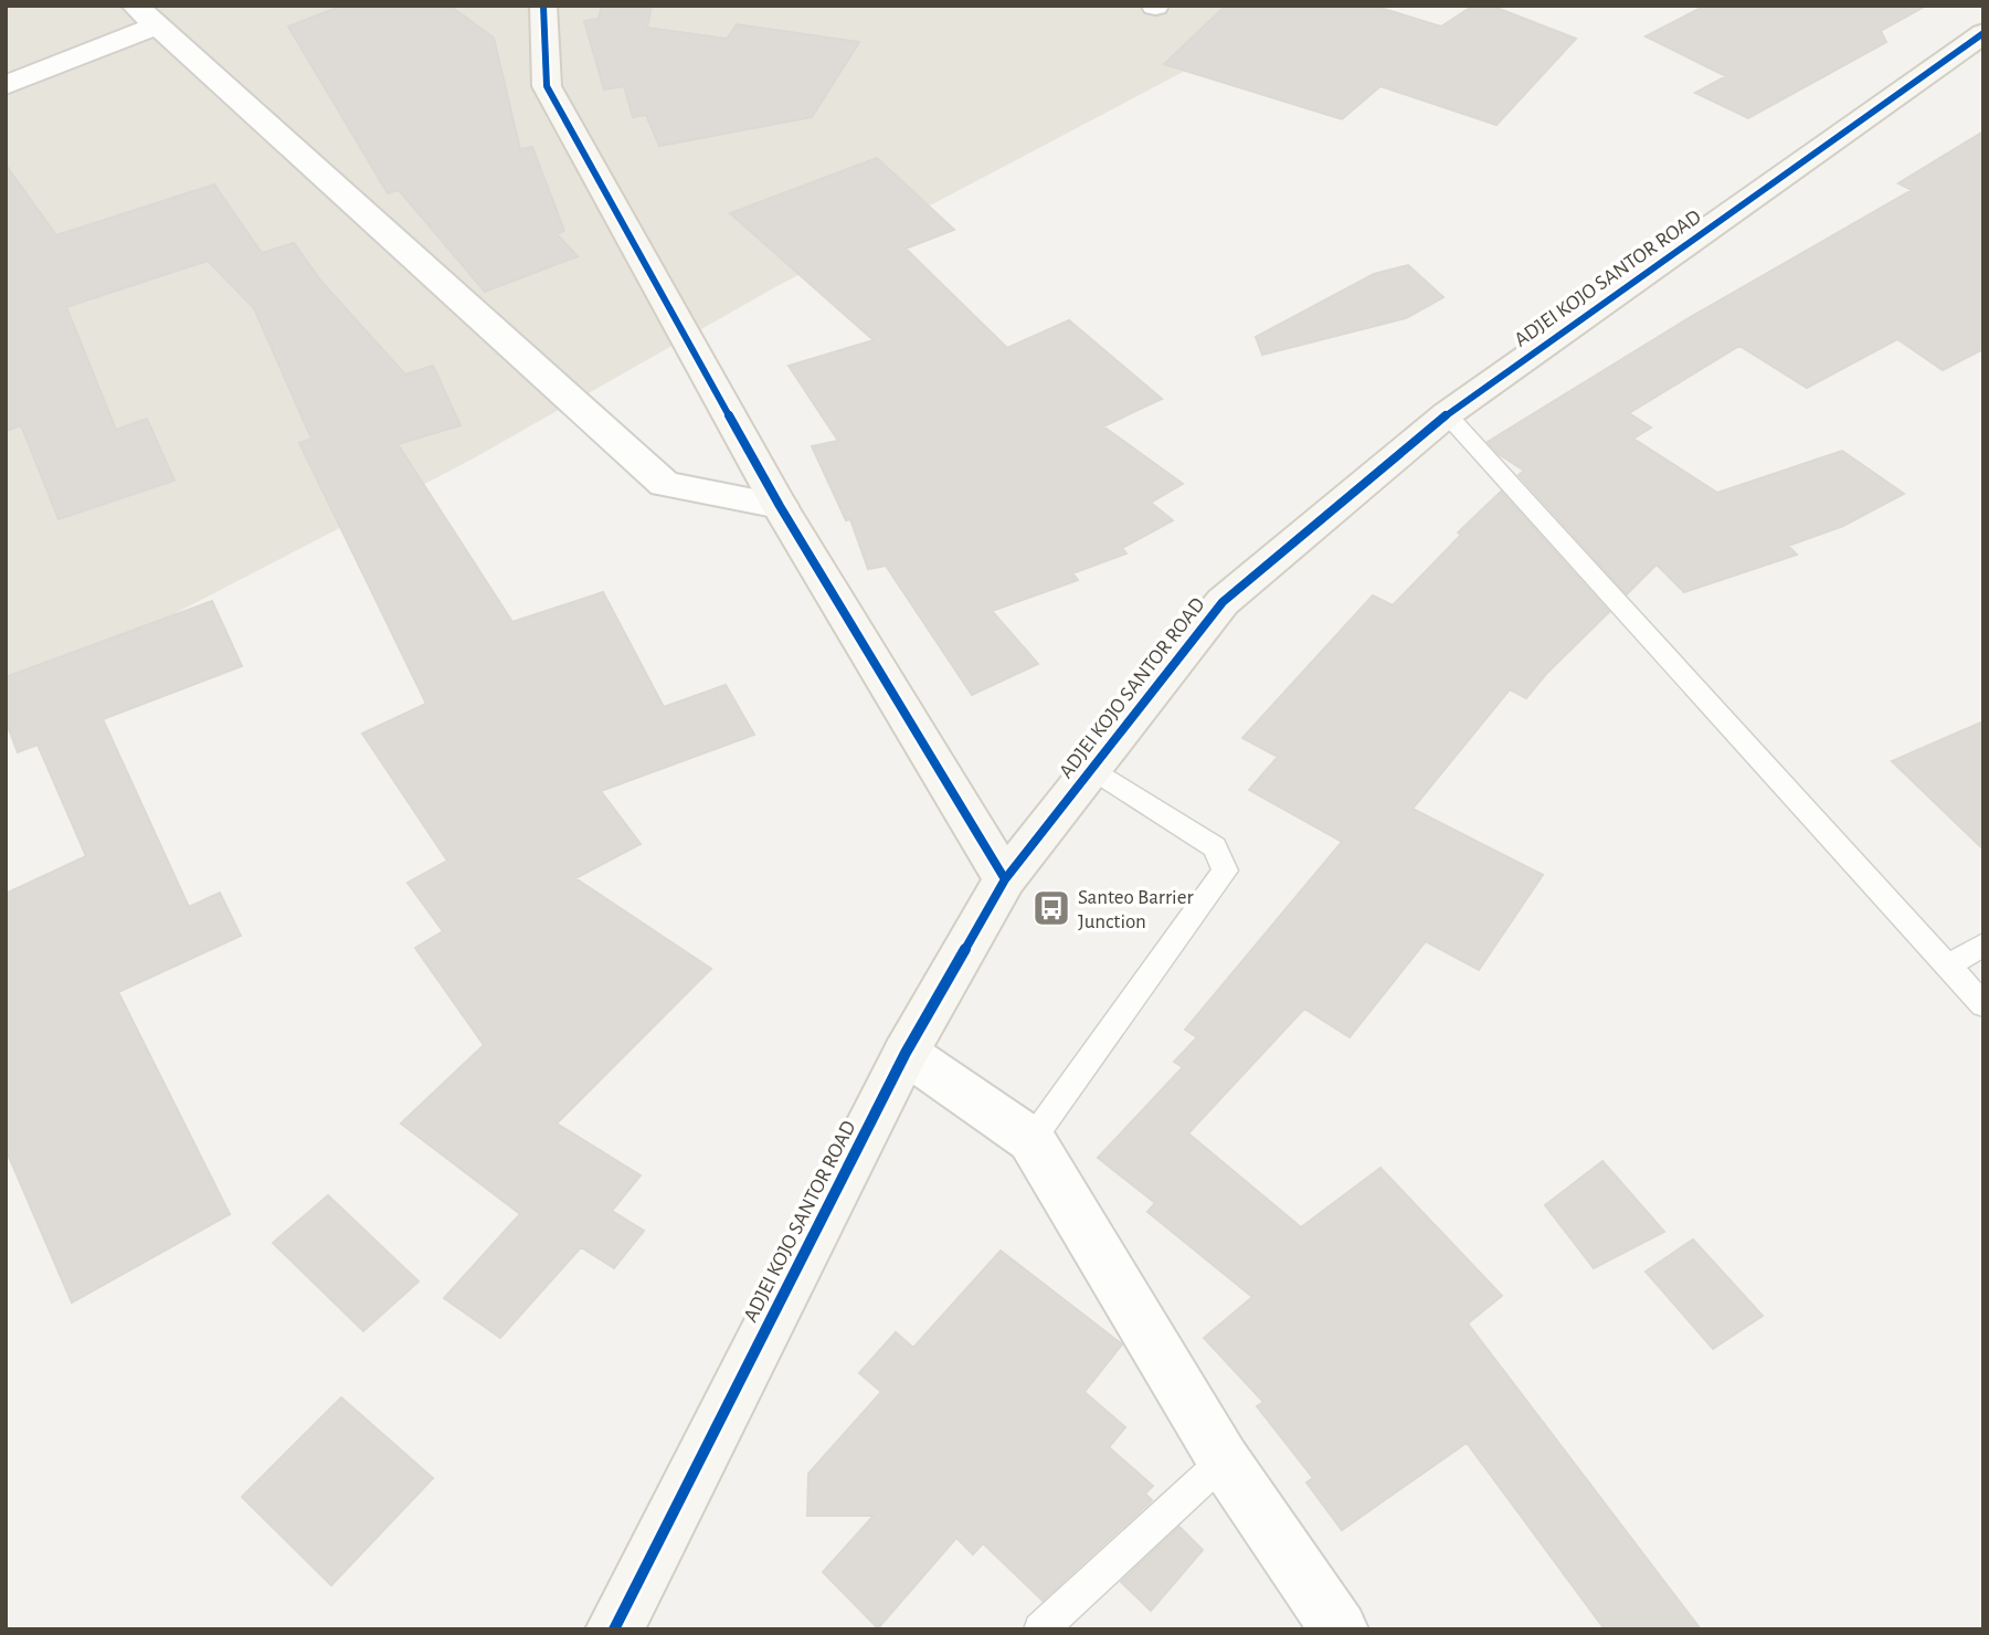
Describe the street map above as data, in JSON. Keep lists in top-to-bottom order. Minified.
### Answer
{"streets":{"street":["ADJEI KOJO SANTOR ROAD"]},"places":{"bus stop":["Santeo Barrier Junction"]}}
